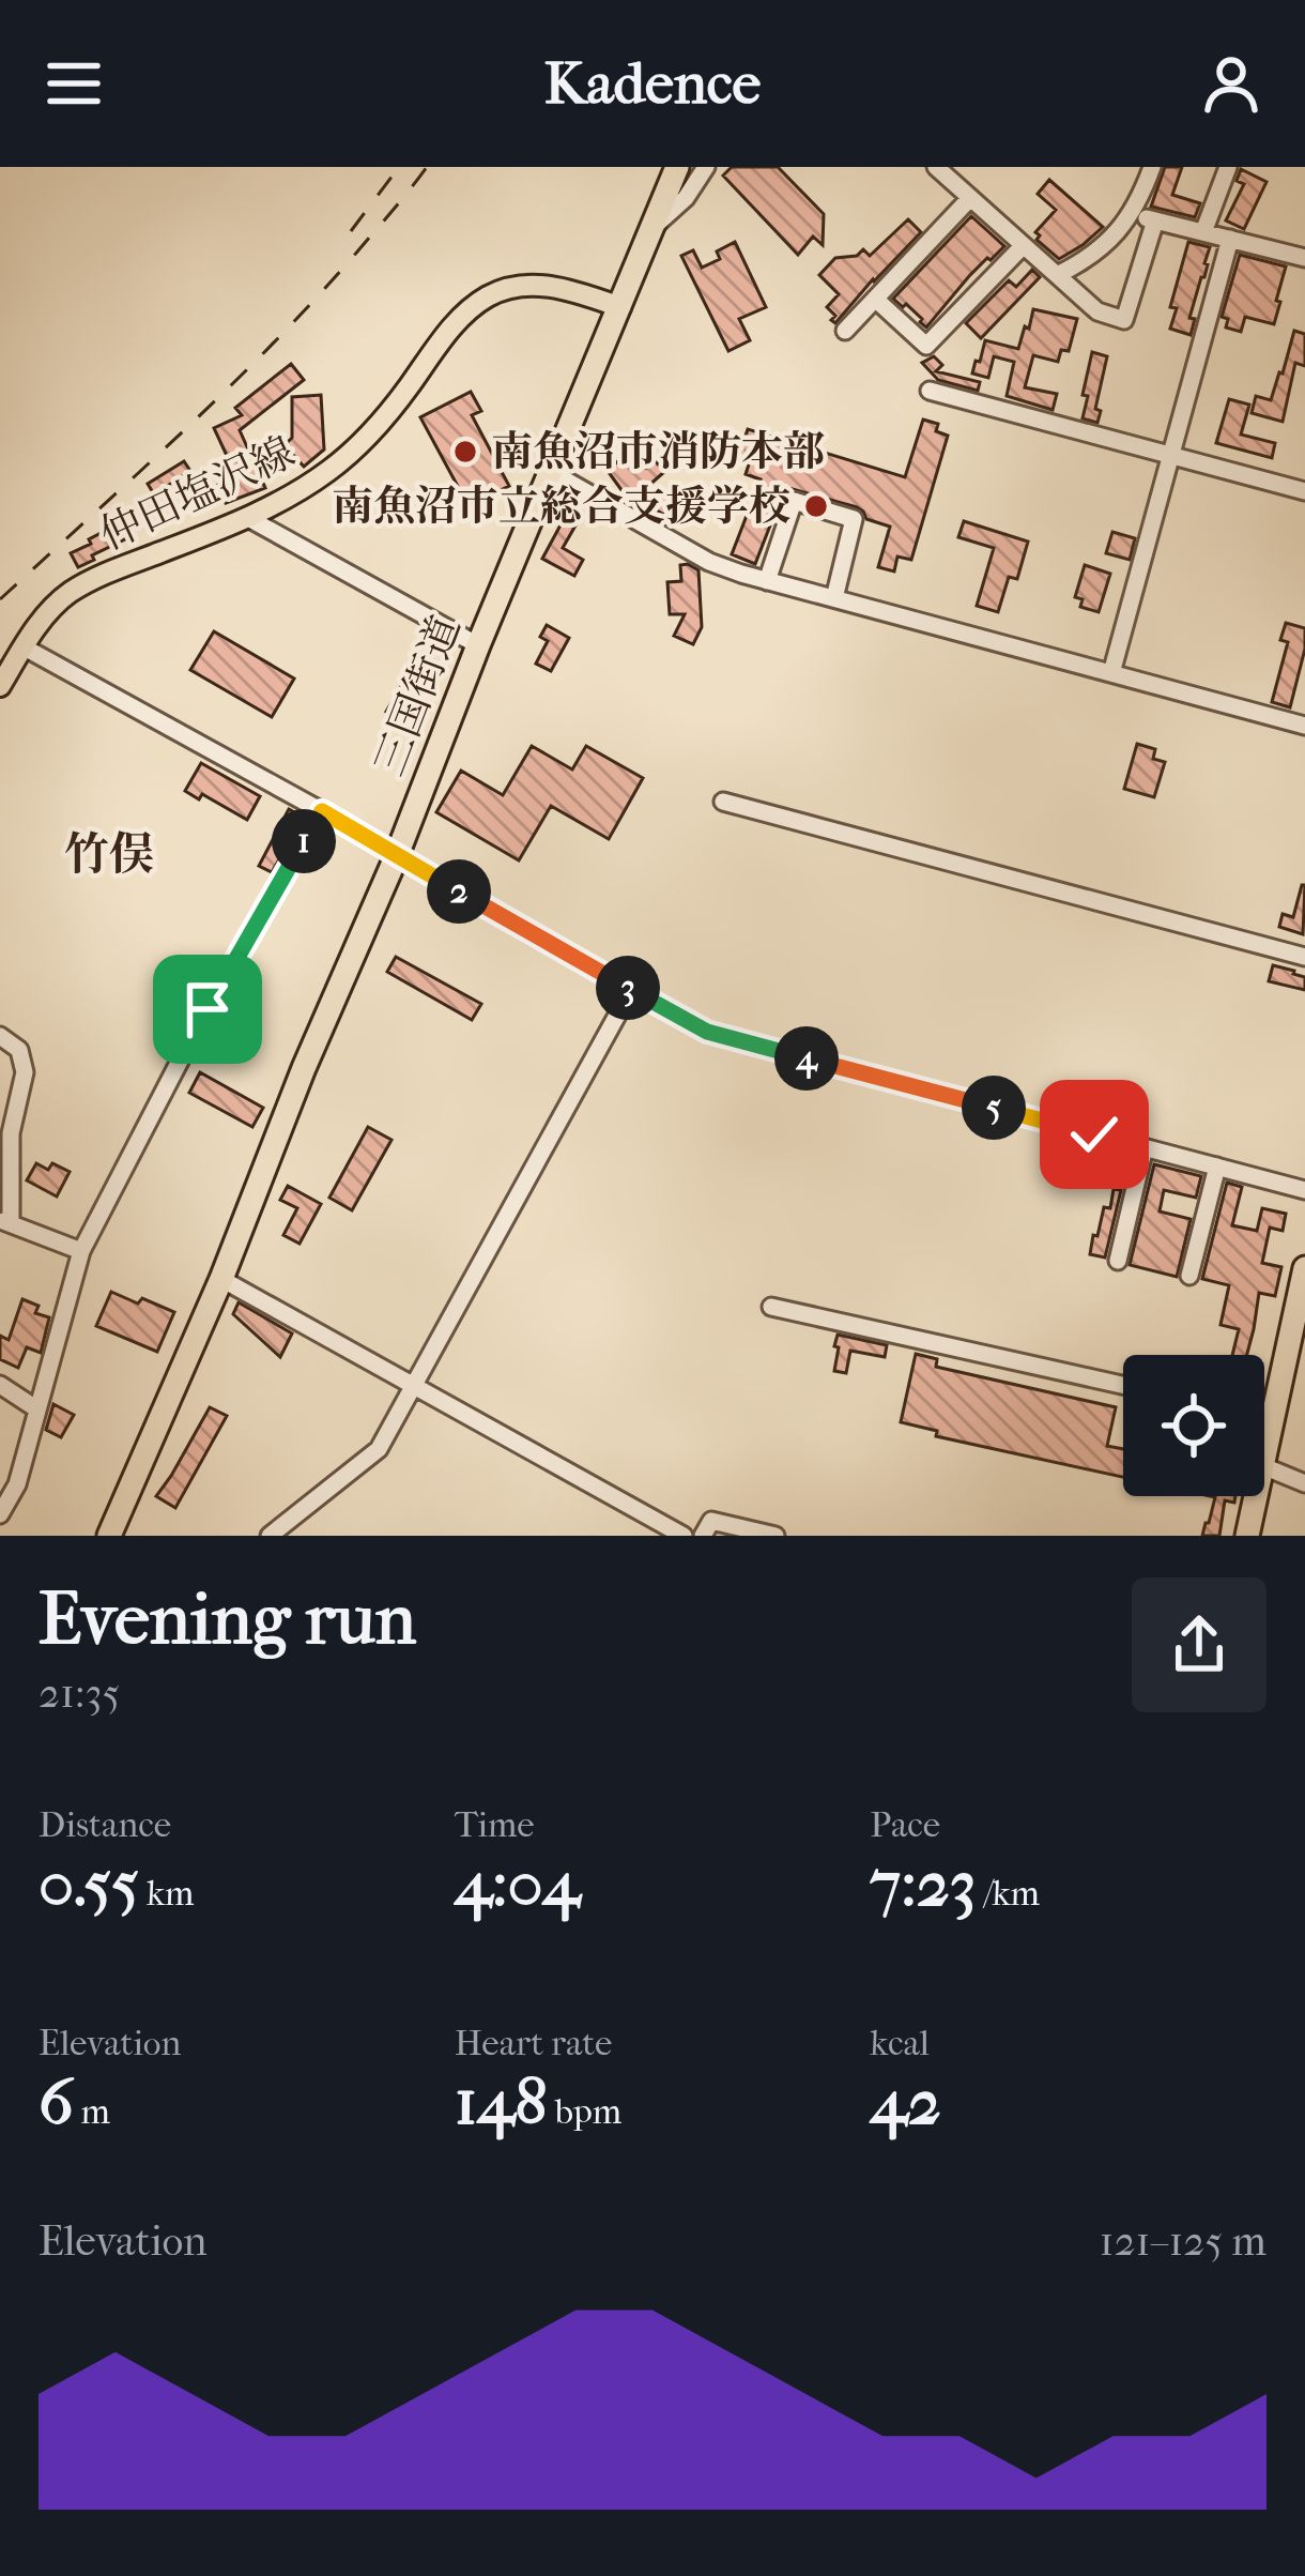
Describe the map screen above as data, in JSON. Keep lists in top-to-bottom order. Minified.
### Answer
{"streets":{"highway":["三国街道"],"main road":["仲田塩沢線"]},"crossings":[["仲田塩沢線","三国街道"]],"districts":["竹俣"],"places":["南魚沼市消防本部","南魚沼市立総合支援学校"],"page":{"header":"Kadence","pins":["1","2","3","4","5"],"heading":["Evening run","21:35"],"stats":[["Distance","0.55 km"],["Time","4:04"],["Pace","7:23 /km"],["Elevation","6 m"],["Heart rate","148 bpm"],["kcal","42"]],"chart":["Elevation","121–125 m"]}}
